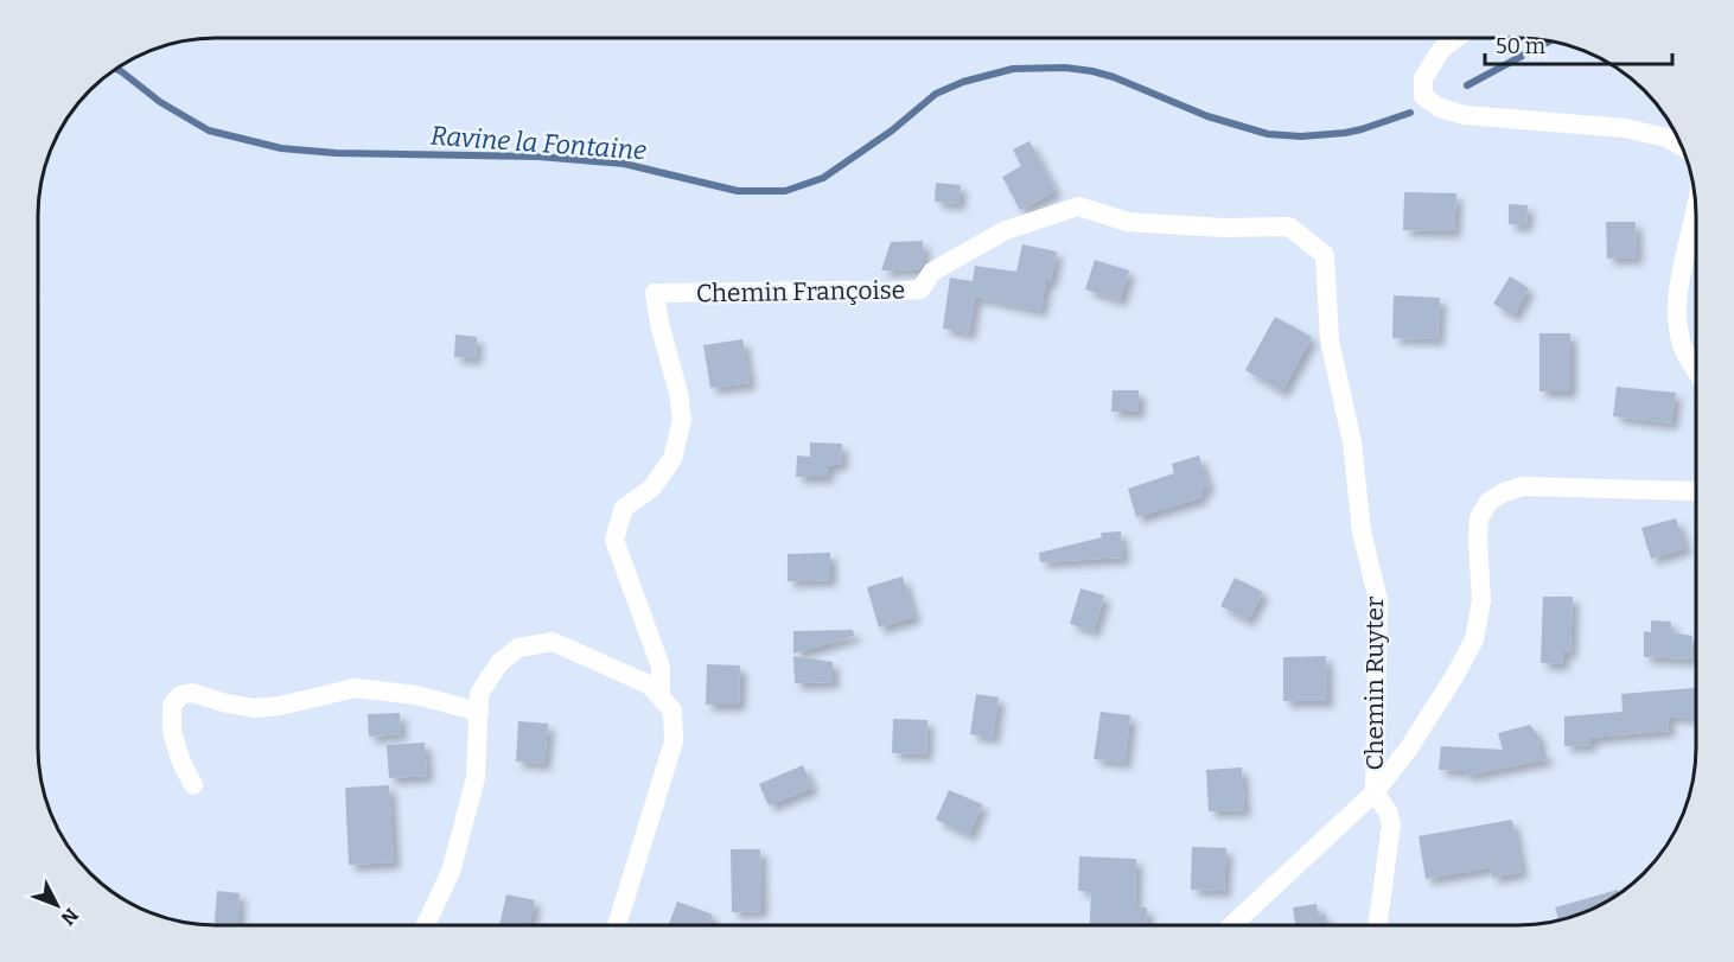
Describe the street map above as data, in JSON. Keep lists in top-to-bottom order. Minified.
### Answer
{"streets":{"street":["Chemin Françoise","Chemin Ruyter"]},"crossings":[["Chemin Françoise","Chemin Ruyter"]],"water":["Ravine la Fontaine"],"scale_bar":"50 m","north":"bottom right"}
